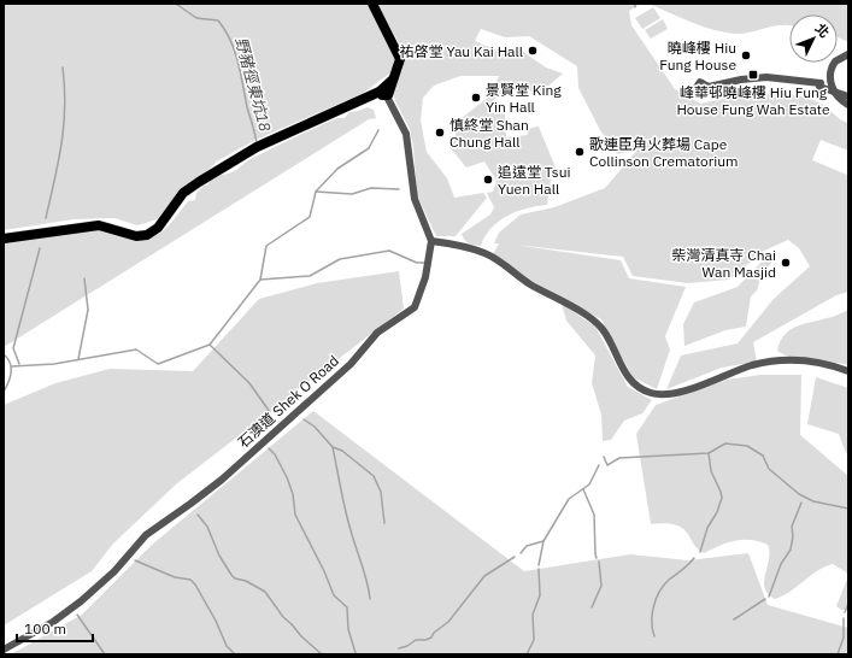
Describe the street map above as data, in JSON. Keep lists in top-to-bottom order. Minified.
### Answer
{"streets":{"street":["石澳道 Shek O Road"]},"water":["野豬徑東坑18"],"places":{"other":["祐啓堂 Yau Kai Hall","曉峰樓 Hiu Fung House","景賢堂 King Yin Hall","慎終堂 Shan Chung Hall","歌連臣角火葬場 Cape Collinson Crematorium","追遠堂 Tsui Yuen Hall","柴灣清真寺 Chai Wan Masjid"],"transit":["峰華邨曉峰樓 Hiu Fung House Fung Wah Estate"]},"scale_bar":"100 m","north":"top right"}
